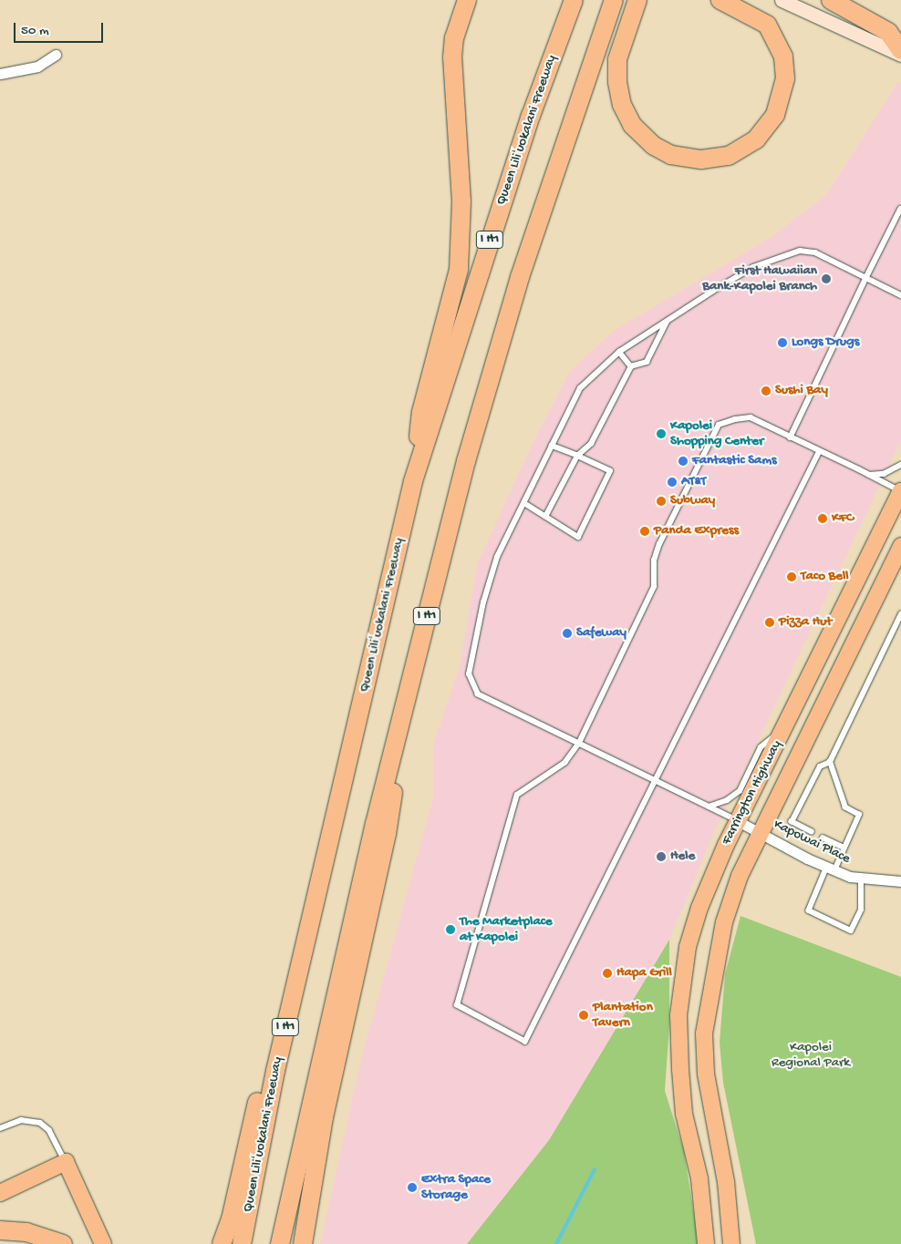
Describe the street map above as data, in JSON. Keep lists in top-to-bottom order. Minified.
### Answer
{"streets":{"highway":["Queen Liliʻuokalani Freeway","I H1"],"main road":["Farrington Highway"],"street":["Kapowai Place"]},"crossings":[["Farrington Highway","Kapowai Place"]],"parks":["Kapolei Regional Park"],"places":["First Hawaiian Bank-Kapolei Branch","Longs Drugs","Sushi Bay","Kapolei Shopping Center","Fantastic Sams","AT&T","Subway","KFC","Panda Express","Taco Bell","Pizza Hut","Safeway","Hele","The Marketplace at Kapolei","Hapa Grill","Plantation Tavern","Extra Space Storage"],"scale_bar":"50 m"}
